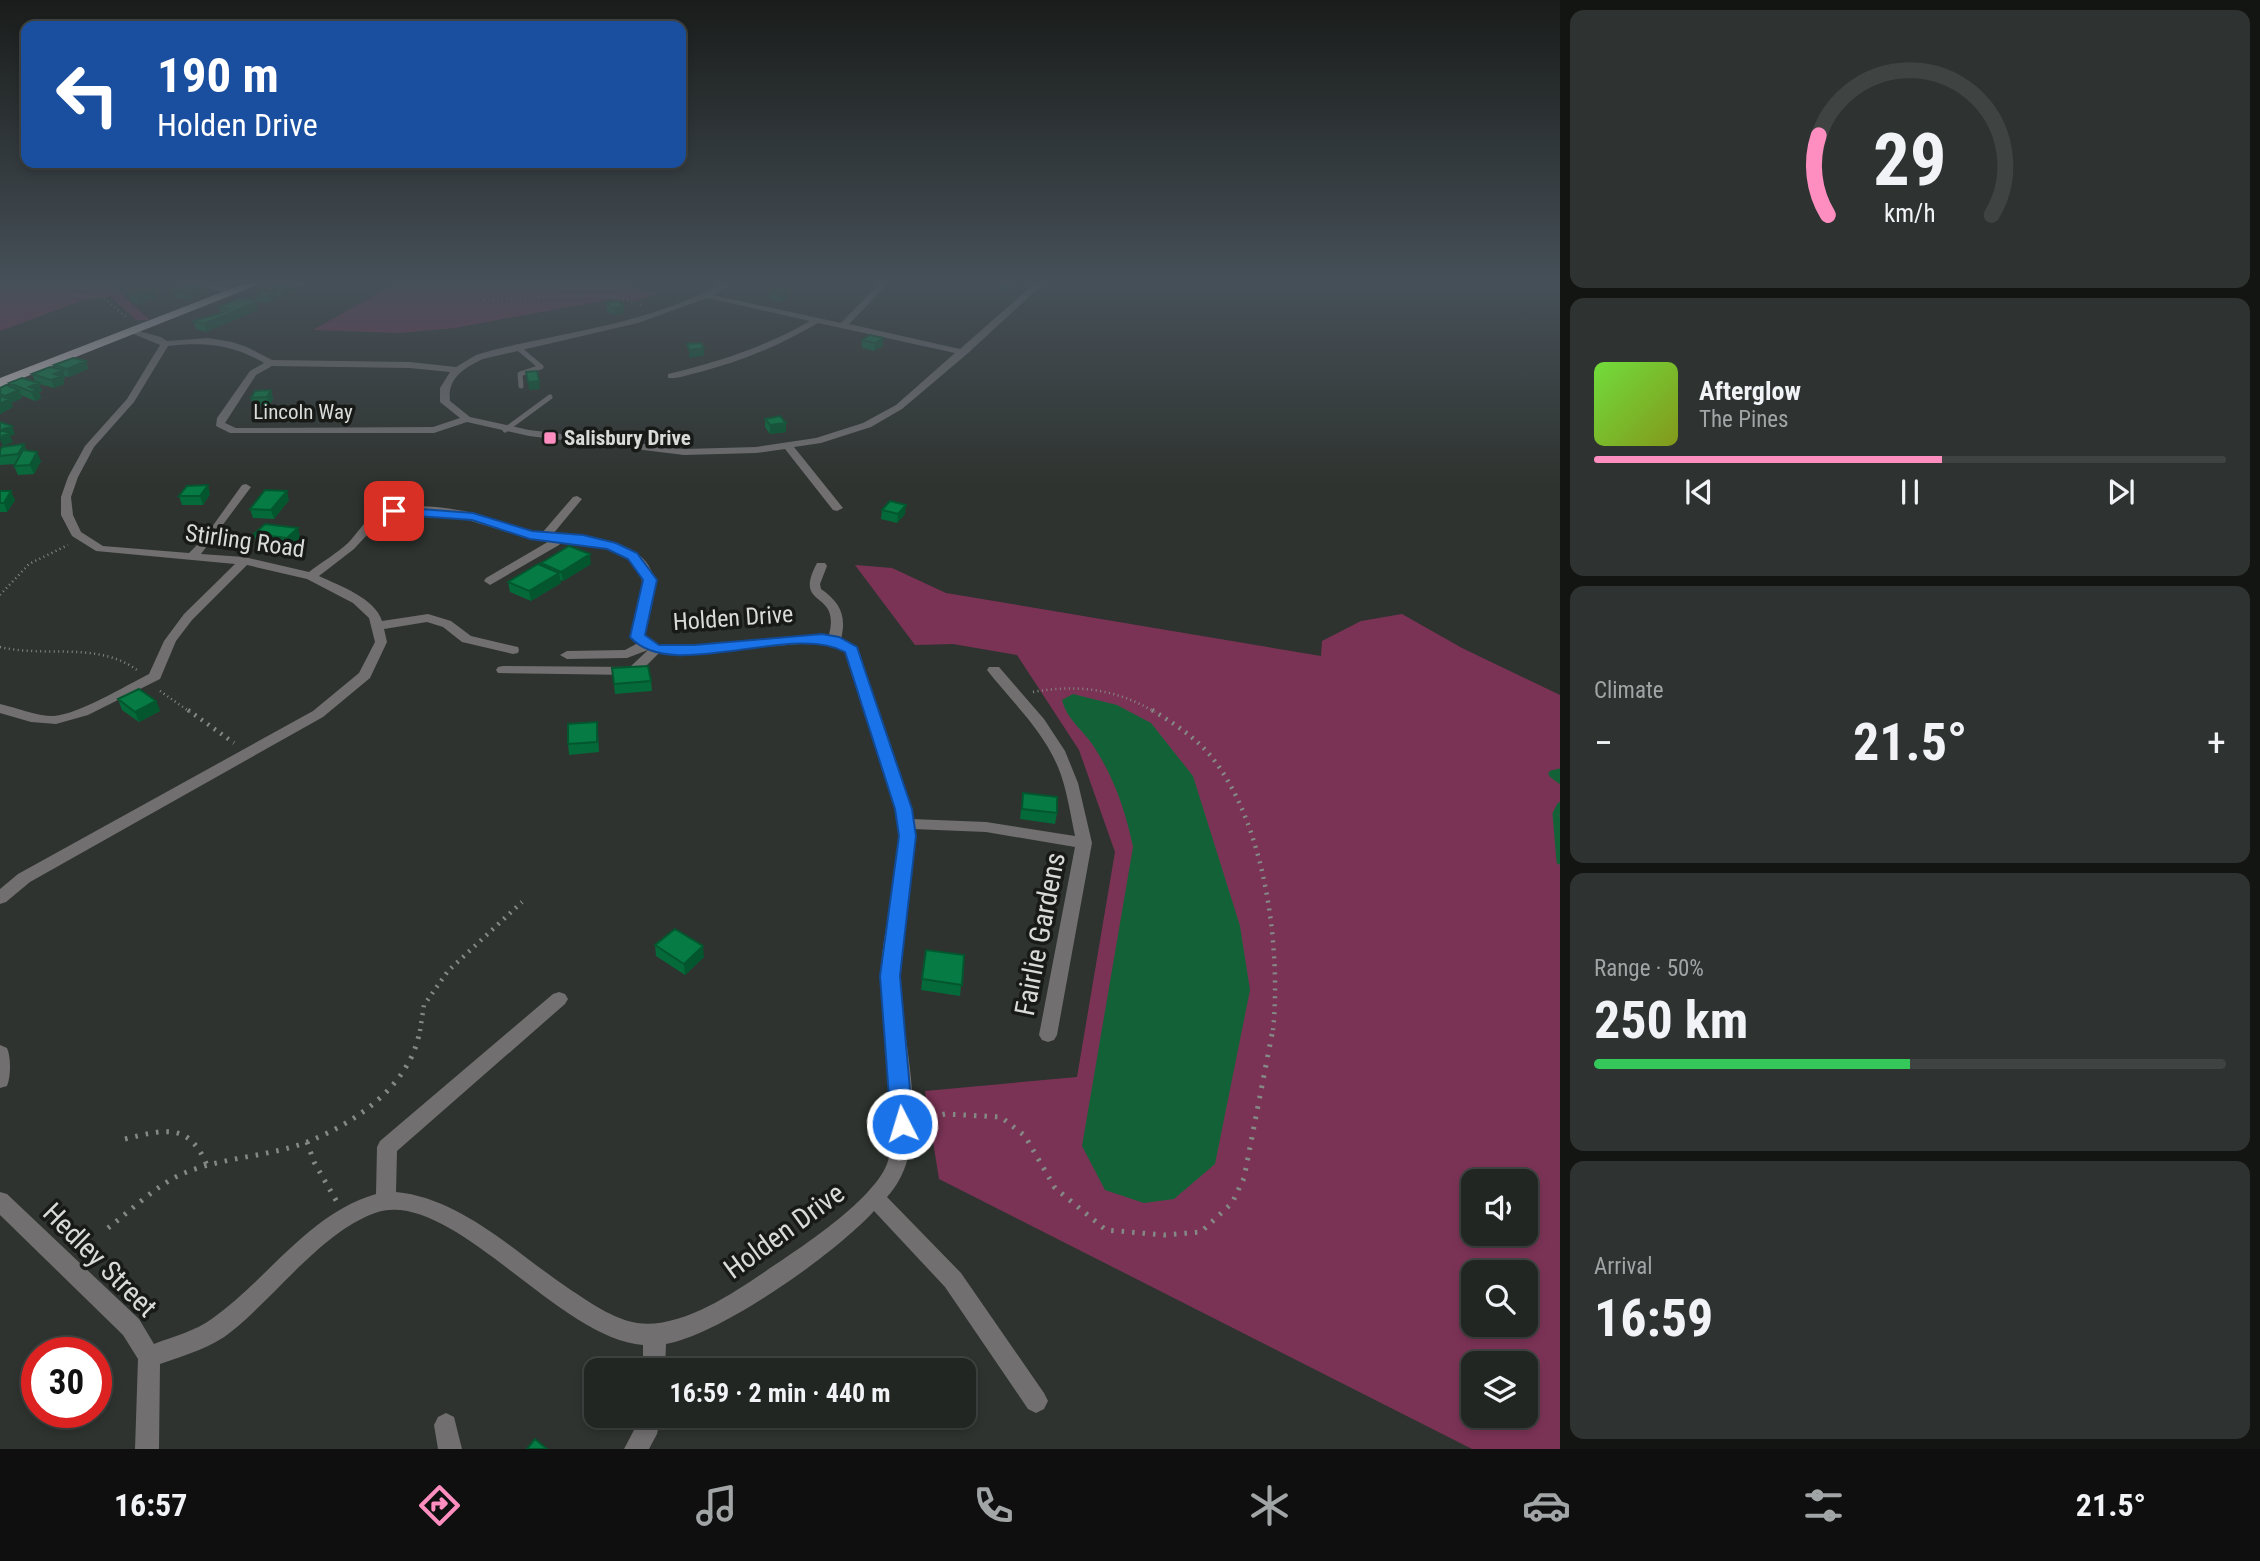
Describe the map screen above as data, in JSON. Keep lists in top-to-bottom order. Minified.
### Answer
{"streets":{"street":["Lincoln Way","Stirling Road","Holden Drive","Fairlie Gardens","Hedley Street"]},"crossings":[["Stirling Road","Holden Drive"],["Holden Drive","Fairlie Gardens"],["Holden Drive","Hedley Street"]],"places":{"transit":["Salisbury Drive"]},"page":{"turn":["190 m","Holden Drive"],"song":["Afterglow","The Pines"],"tile":["Climate",["Range · 50%","250 km"],["Arrival","16:59"]],"heat":["−","21.5°","+"],"limit":"30","trip":"16:59 · 2 min · 440 m","tabs":["16:57","21.5°"],"gauge":["29","km/h"]}}
